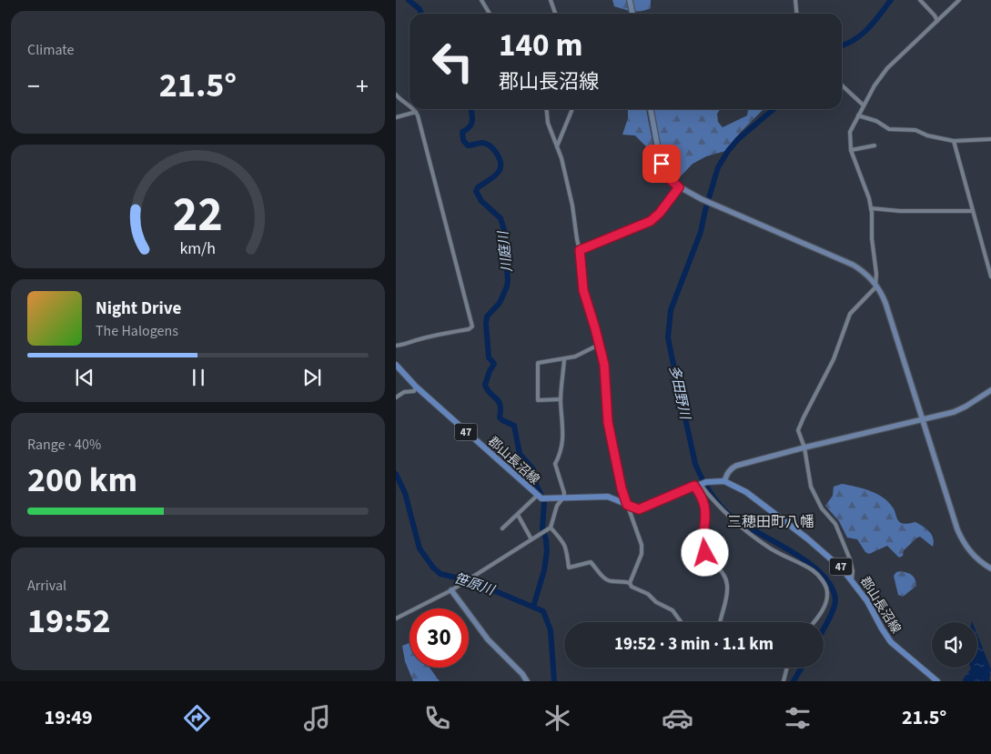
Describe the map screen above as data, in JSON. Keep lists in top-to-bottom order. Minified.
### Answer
{"streets":{"main road":["47","郡山長沼線"]},"districts":["三穂田町八幡"],"water":["川庭川","多田野川","笹原川"],"page":{"tile":["Climate",["Range · 40%","200 km"],["Arrival","19:52"]],"turn":["140 m","郡山長沼線"],"heat":["−","21.5°","+"],"song":["Night Drive","The Halogens"],"limit":"30","trip":"19:52 · 3 min · 1.1 km","tabs":["19:49","21.5°"],"gauge":["22","km/h"]}}
